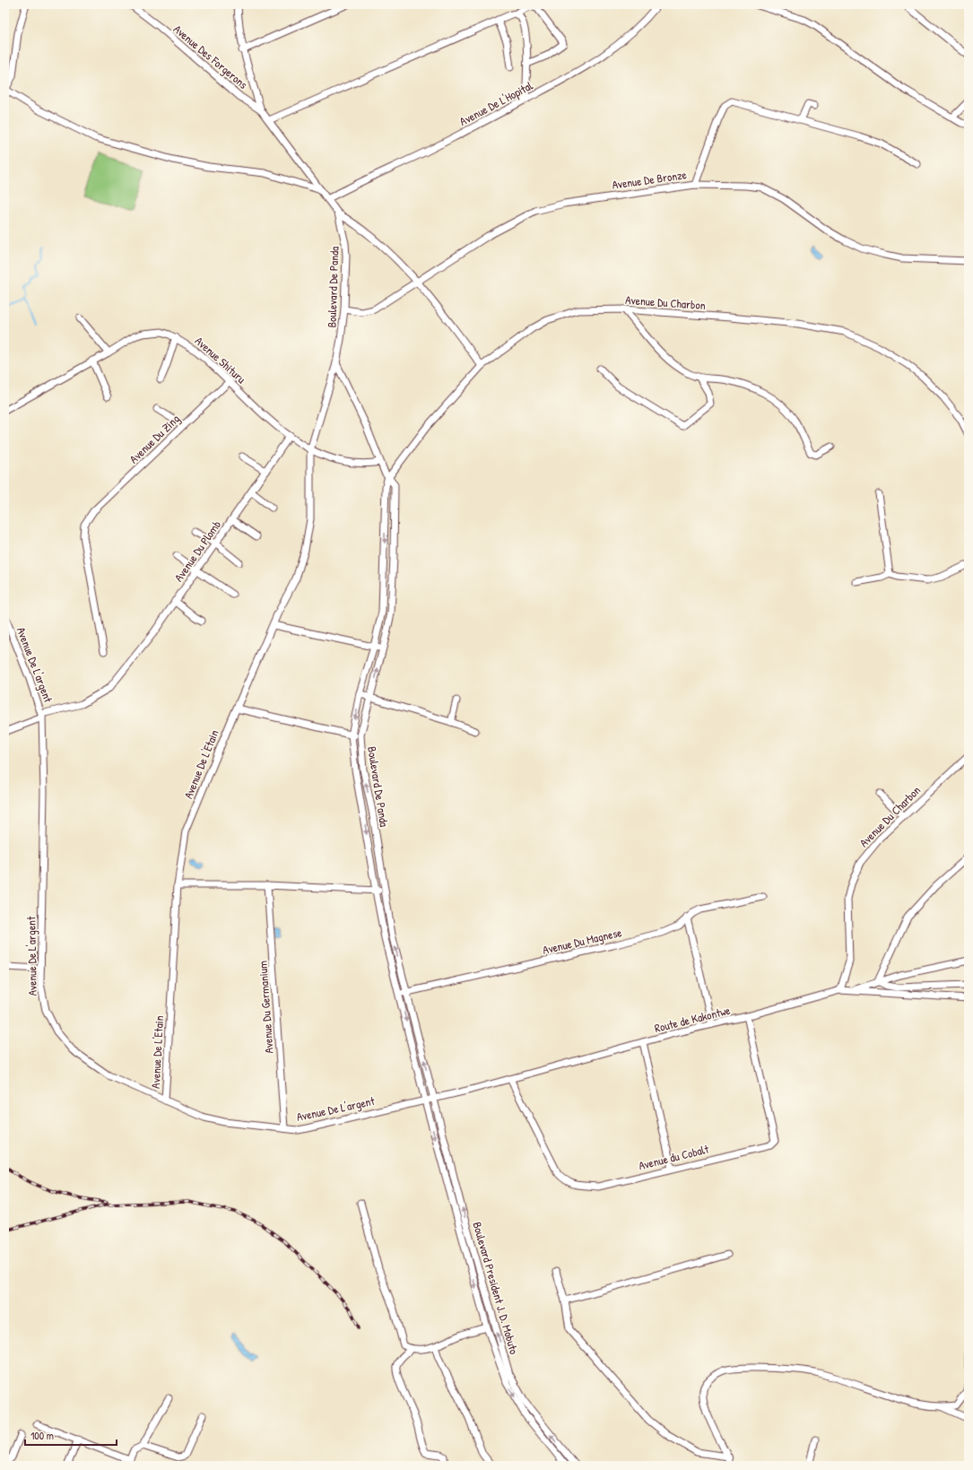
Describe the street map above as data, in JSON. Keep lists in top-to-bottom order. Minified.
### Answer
{"streets":{"street":["Avenue Des Forgerons","Avenue De L'Hopital","Avenue De Bronze","Boulevard De Panda","Avenue Du Charbon","Avenue Shituru","Avenue Du Zing","Avenue Du Plomb","Avenue De L'argent","Avenue De L'Etain","Avenue Du Magnese","Avenue Du Germanium","Route de Kakontwe","Avenue du Cobalt","Boulevard President J. D. Mobuto"]},"crossings":[["Avenue Des Forgerons","Boulevard De Panda"],["Avenue De L'Hopital","Boulevard De Panda"],["Avenue De Bronze","Boulevard De Panda"],["Boulevard De Panda","Avenue Du Charbon"],["Boulevard De Panda","Avenue Shituru"],["Boulevard De Panda","Avenue De L'argent"],["Boulevard De Panda","Avenue De L'Etain"],["Boulevard De Panda","Avenue Du Magnese"],["Boulevard De Panda","Route de Kakontwe"],["Boulevard De Panda","Boulevard President J. D. Mobuto"],["Avenue Du Charbon","Route de Kakontwe"],["Avenue Shituru","Avenue Du Zing"],["Avenue Shituru","Avenue Du Plomb"],["Avenue Shituru","Avenue De L'Etain"],["Avenue Du Plomb","Avenue De L'argent"],["Avenue De L'argent","Avenue De L'Etain"],["Avenue De L'argent","Avenue Du Germanium"],["Avenue De L'argent","Route de Kakontwe"],["Avenue De L'argent","Boulevard President J. D. Mobuto"],["Route de Kakontwe","Avenue du Cobalt"],["Route de Kakontwe","Boulevard President J. D. Mobuto"]],"scale_bar":"100 m"}
